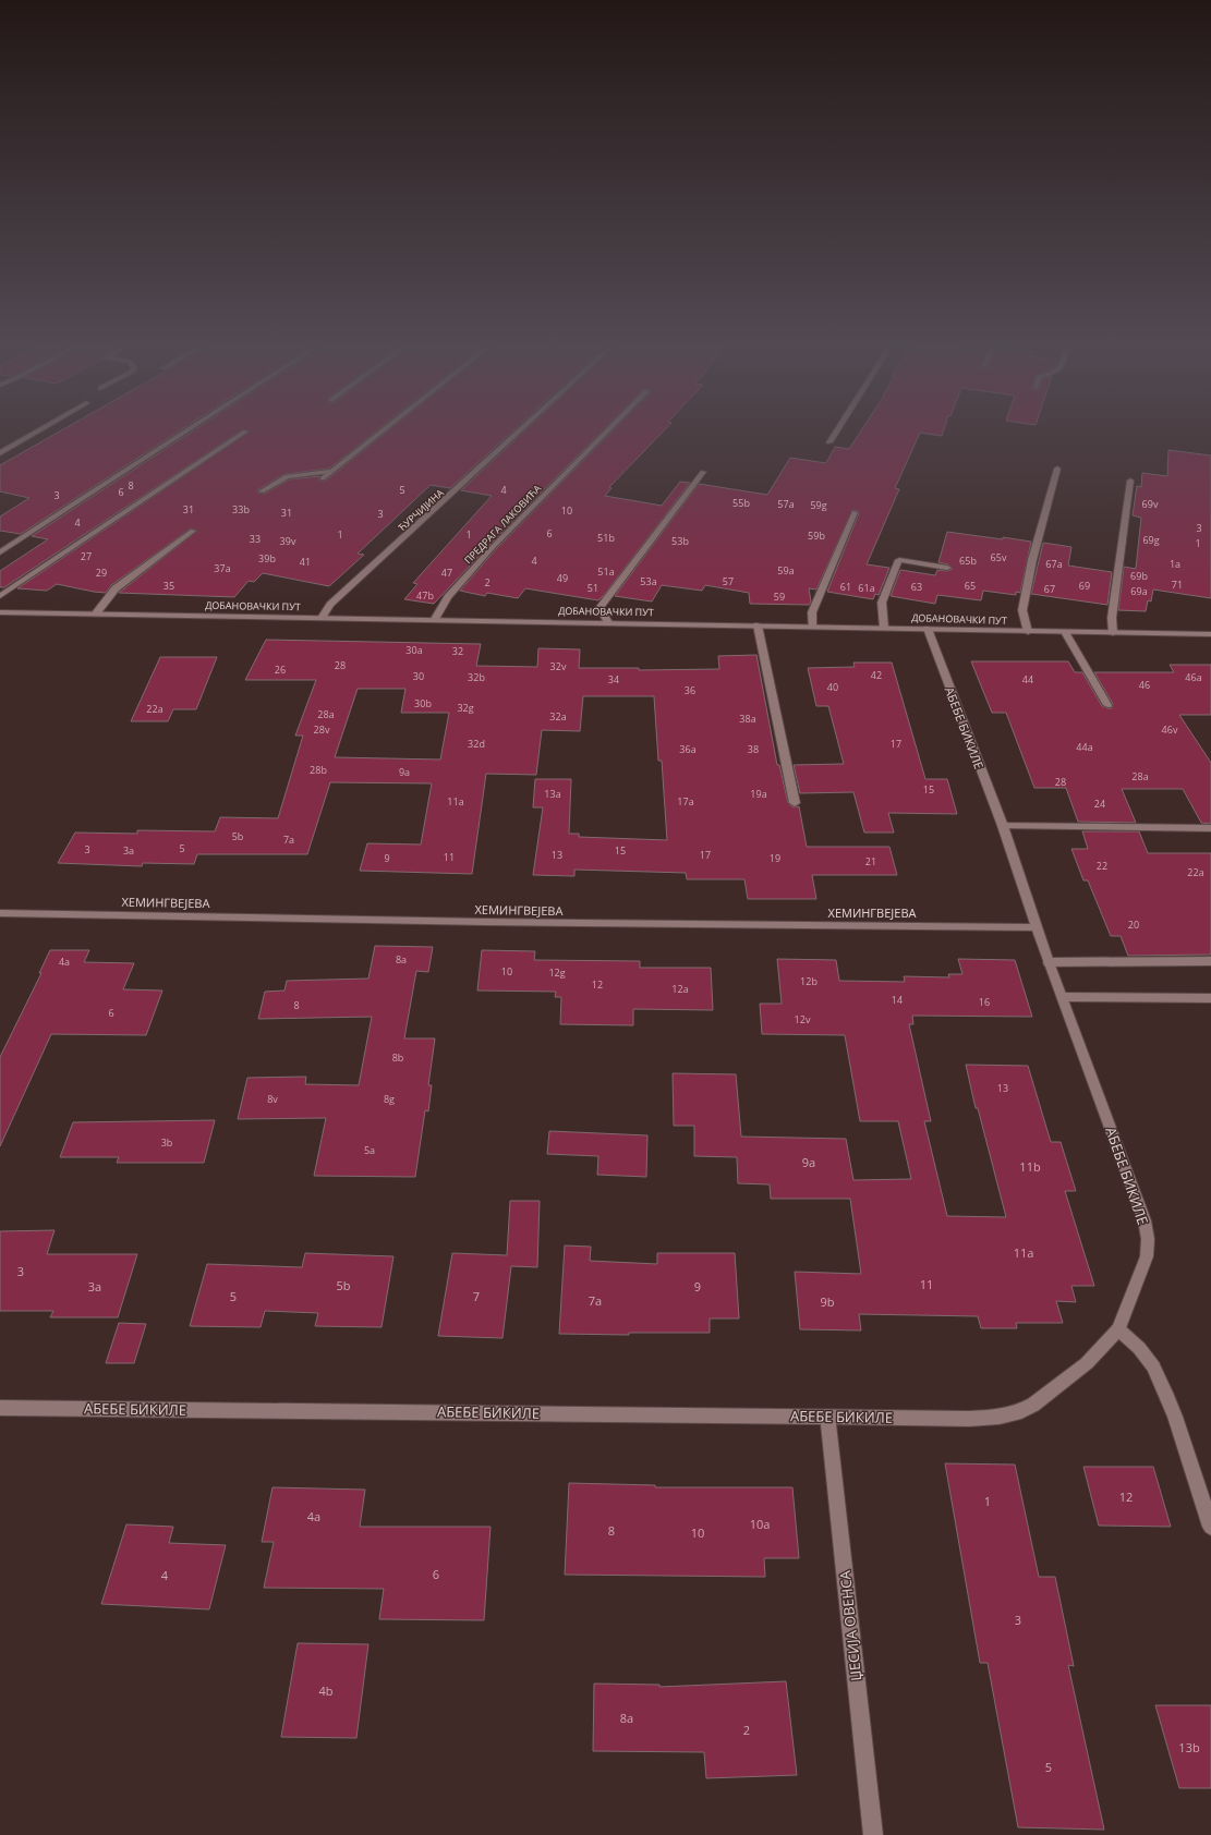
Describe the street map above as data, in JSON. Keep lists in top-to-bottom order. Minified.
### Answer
{"streets":{"street":["ЋУРЧИЈИНА","ПРЕДРАГА ЛАКОВИЋА","ДОБАНОВАЧКИ ПУТ","АБЕБЕ БИКИЛЕ","ХЕМИНГВЕЈЕВА","ЏЕСИЈА ОВЕНСА"]},"crossings":[["ЋУРЧИЈИНА","ДОБАНОВАЧКИ ПУТ"],["ПРЕДРАГА ЛАКОВИЋА","ДОБАНОВАЧКИ ПУТ"],["ДОБАНОВАЧКИ ПУТ","АБЕБЕ БИКИЛЕ"],["АБЕБЕ БИКИЛЕ","ХЕМИНГВЕЈЕВА"],["АБЕБЕ БИКИЛЕ","ЏЕСИЈА ОВЕНСА"]],"house_numbers":["8","5","4","6","3","55b","57a","69v","59g","31","33b","10","31","3","4","3","6","1","1","59b","51b","33","69g","39v","53b","1","27","65v","39b","4","65b","41","67a","1a","37a","59a","51a","29","47","69b","49","53a","57","2","71","35","65","69","61","63","51","61a","67","69a","47b","59","30a","32","28","32v","26","42","30","32b","46a","34","44","46","40","36","30b","32g","22a","28a","32a","38a","28v","46v","32d","17","44a","36a","38","28b","9a","28a","28","15","13a","19a","11a","17a","24","5b","7a","5","3","3a","15","13","17","11","9","19","21","22","22a","20","8a","4a","10","12g","12b","12","12a","14","16","8","6","12v","8b","13","8v","8g","3b","5a","9a","11b","11a","3","11","5b","3a","9","5","7","7a","9b","12","1","4a","10a","8","10","6","4","3","4b","8a","2","13b","5"]}
